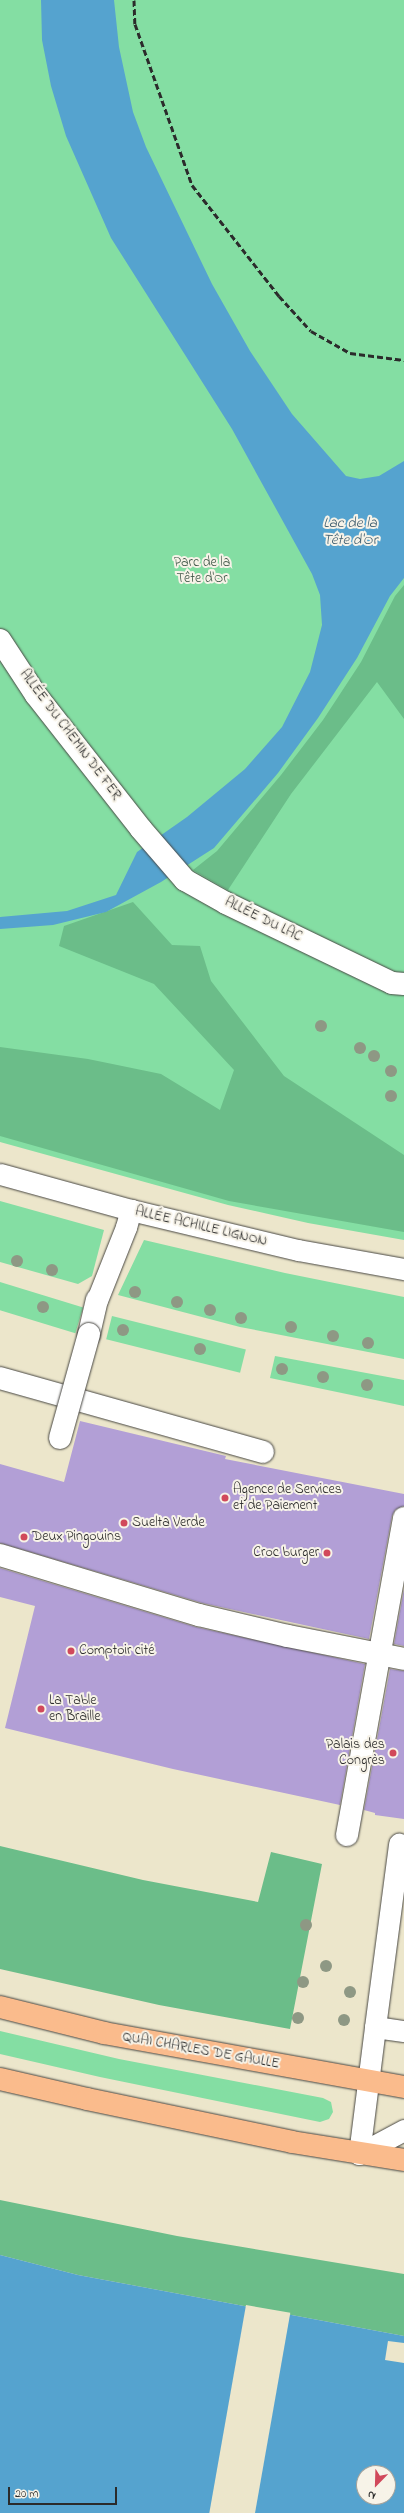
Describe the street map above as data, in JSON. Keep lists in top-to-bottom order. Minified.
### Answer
{"streets":{"main road":["QUAI CHARLES DE GAULLE"],"street":["ALLÉE DU CHEMIN DE FER","ALLÉE DU LAC"],"lane":["ALLÉE ACHILLE LIGNON"]},"crossings":[["ALLÉE DU CHEMIN DE FER","ALLÉE DU LAC"]],"water":["Lac de la Tête d'Or"],"parks":["Parc de la Tête d'Or"],"places":["Agence de Services et de Paiement","Suelta Verde","Deux Pingouins","Croc burger","Comptoir cité","La Table en Braille","Palais des Congrès"],"scale_bar":"20 m","north":"bottom left"}
